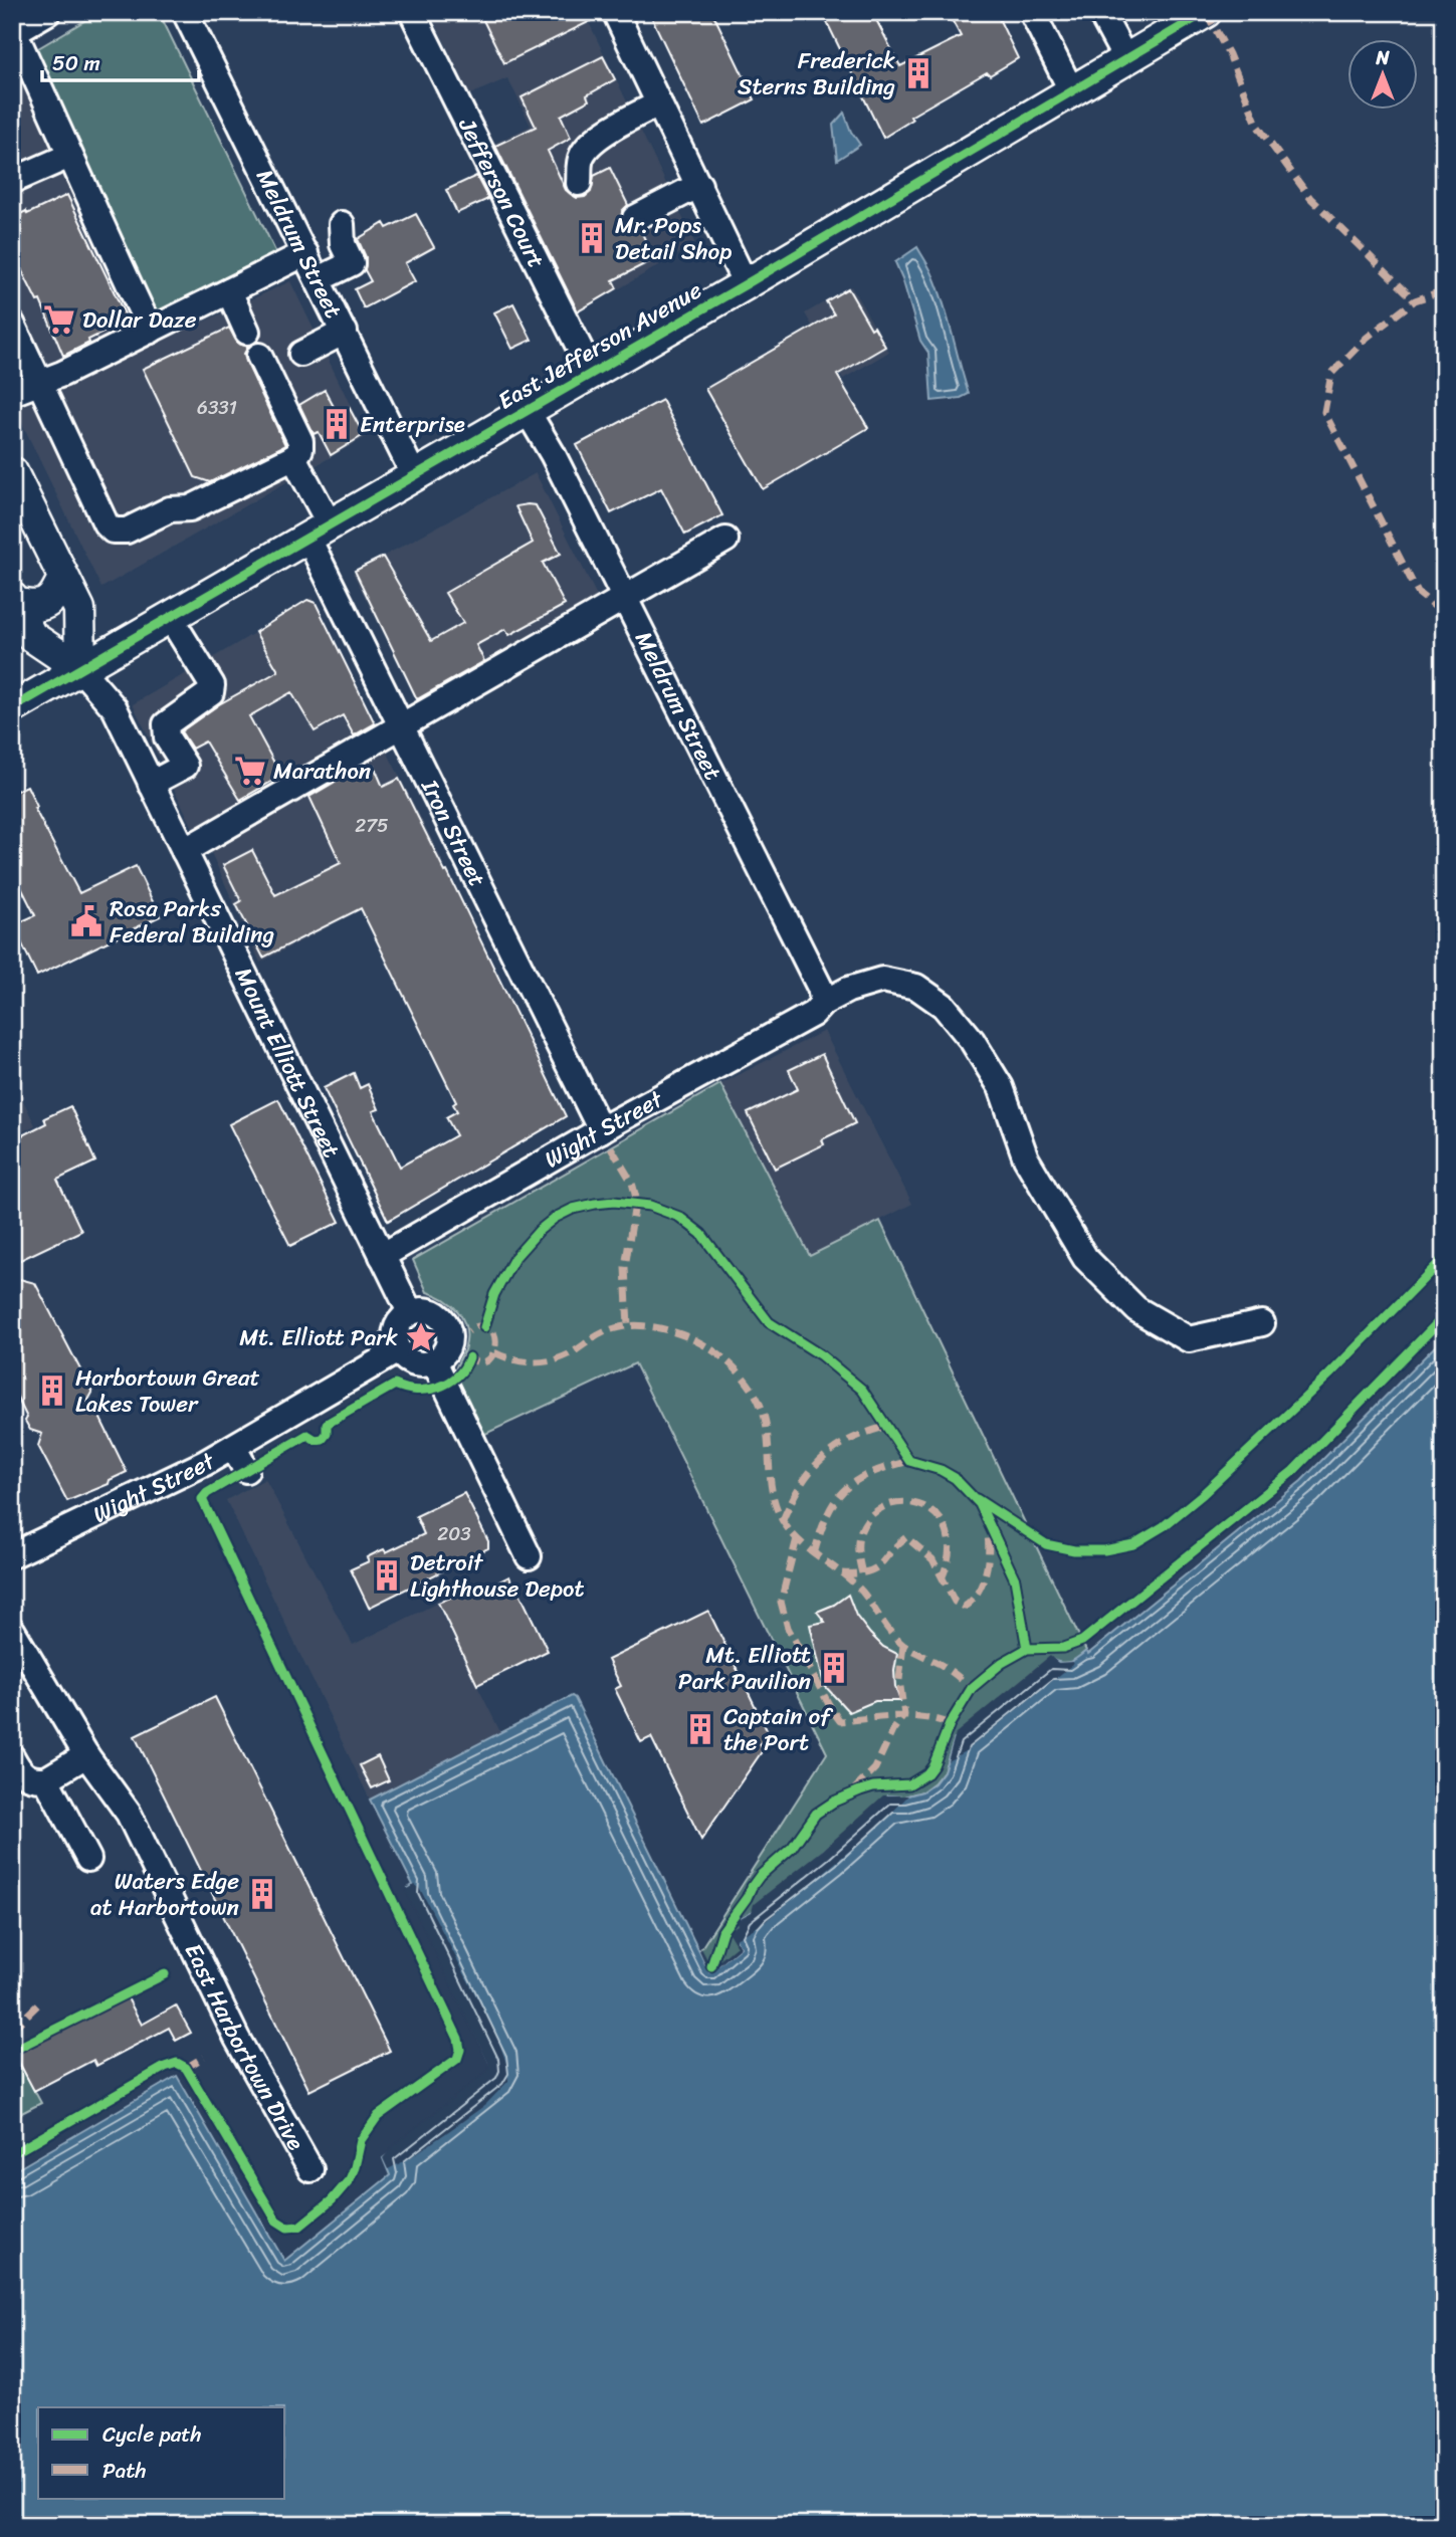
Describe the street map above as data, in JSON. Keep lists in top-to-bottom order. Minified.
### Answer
{"streets":{"main road":["East Jefferson Avenue","Mount Elliott Street"],"street":["Jefferson Court","Meldrum Street","Iron Street","Wight Street","East Harbortown Drive"]},"crossings":[["Jefferson Court","East Jefferson Avenue"],["Meldrum Street","East Jefferson Avenue"],["Meldrum Street","Wight Street"],["East Jefferson Avenue","Iron Street"],["East Jefferson Avenue","Mount Elliott Street"],["Iron Street","Wight Street"],["Mount Elliott Street","Wight Street"]],"places":{"building":["Frederick Sterns Building","Mr. Pops Detail Shop","Enterprise","Harbortown Great Lakes Tower","Detroit Lighthouse Depot","Mt. Elliott Park Pavilion","Captain of the Port","Waters Edge at Harbortown"],"supermarket":["Dollar Daze","Marathon"],"public building":["Rosa Parks Federal Building"],"place":["Mt. Elliott Park"]},"house_numbers":["6331","275","203"],"legend":["Cycle path","Path"],"scale_bar":"50 m","north":"top"}
